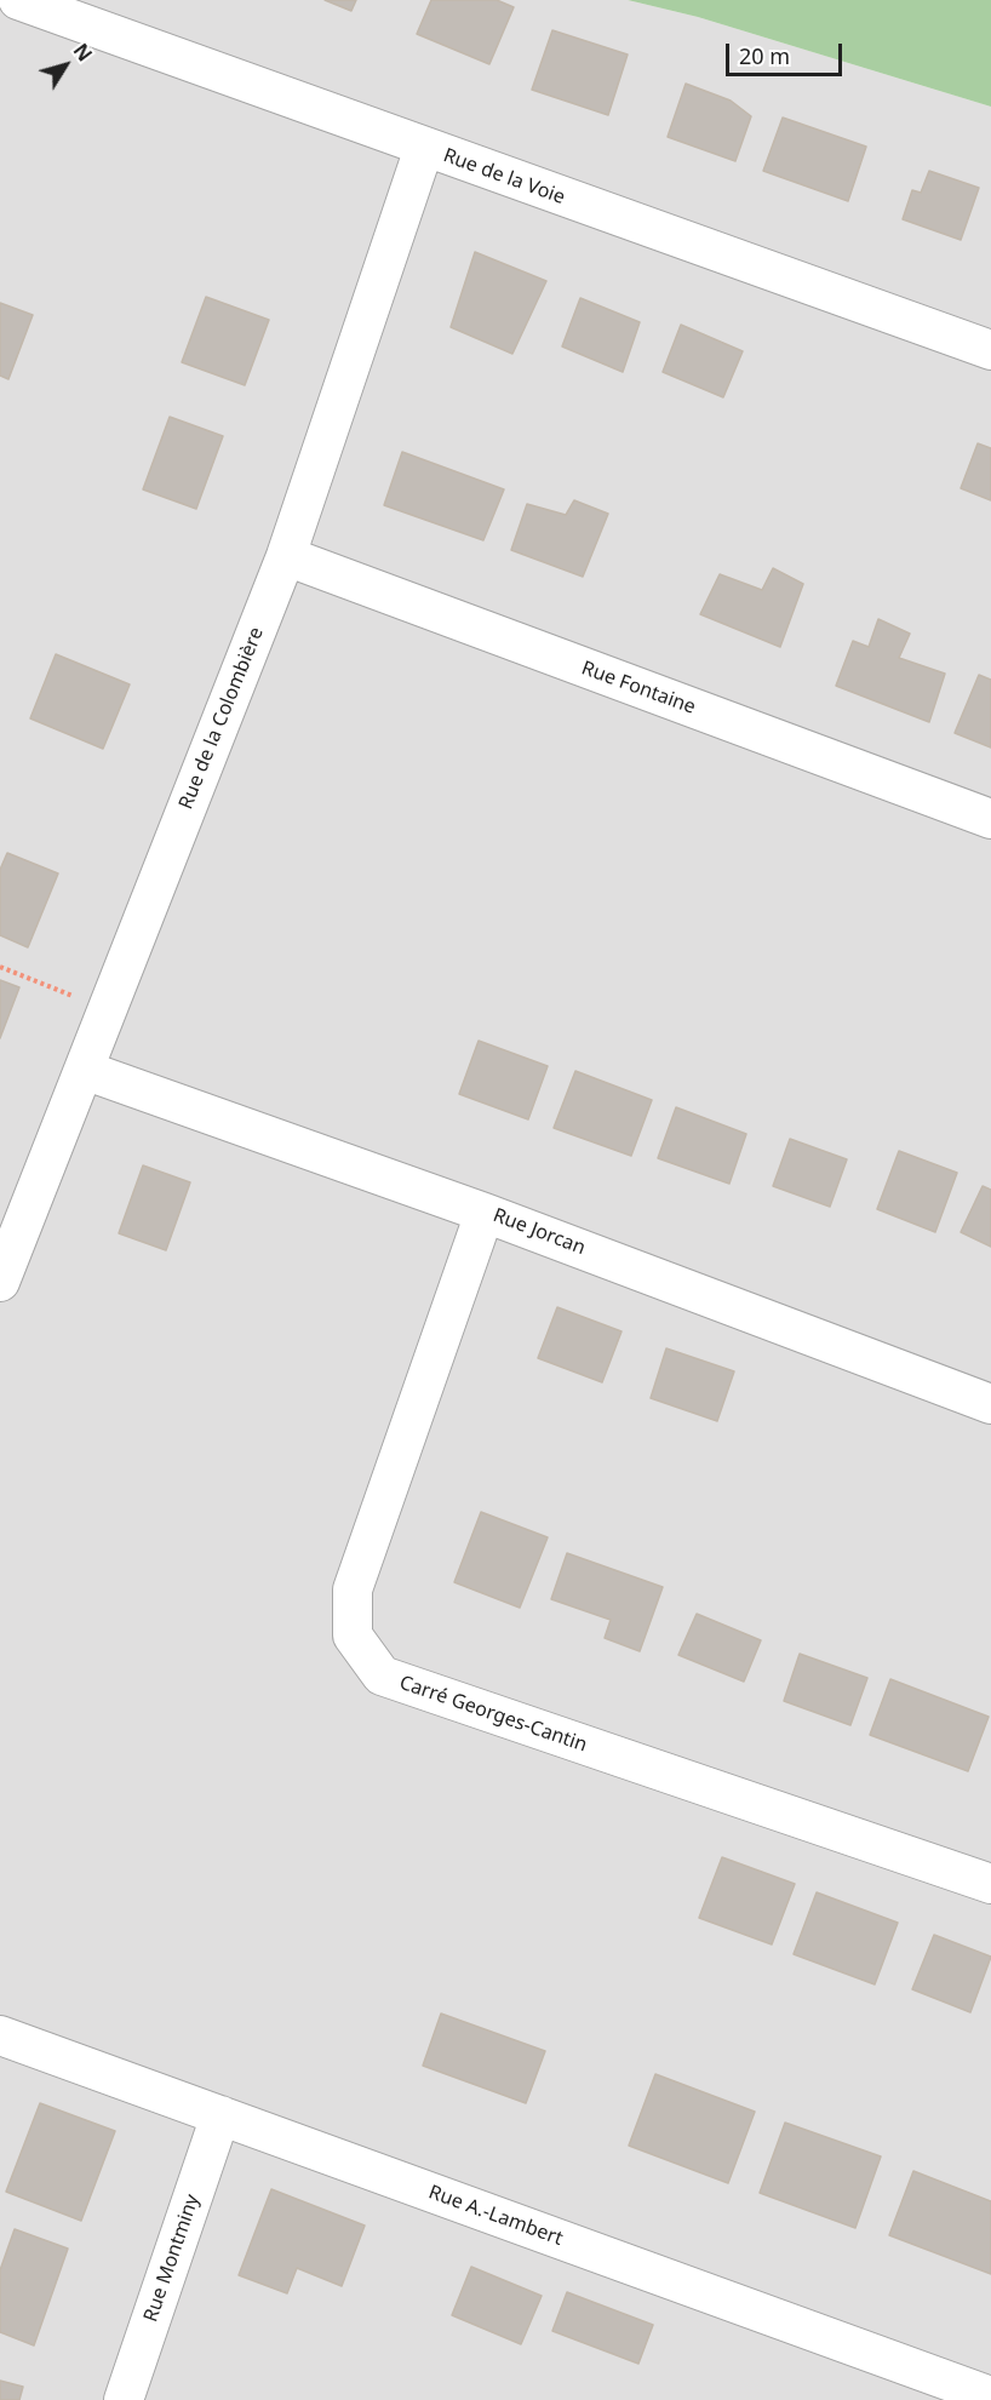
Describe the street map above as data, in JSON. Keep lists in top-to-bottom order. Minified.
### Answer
{"streets":{"street":["Rue de la Voie","Rue Fontaine","Rue de la Colombière","Rue Jorcan","Carré Georges-Cantin","Rue A.-Lambert","Rue Montminy"]},"crossings":[["Rue de la Voie","Rue de la Colombière"],["Rue Fontaine","Rue de la Colombière"],["Rue de la Colombière","Rue Jorcan"],["Rue Jorcan","Carré Georges-Cantin"],["Rue A.-Lambert","Rue Montminy"]],"scale_bar":"20 m","north":"top right"}
